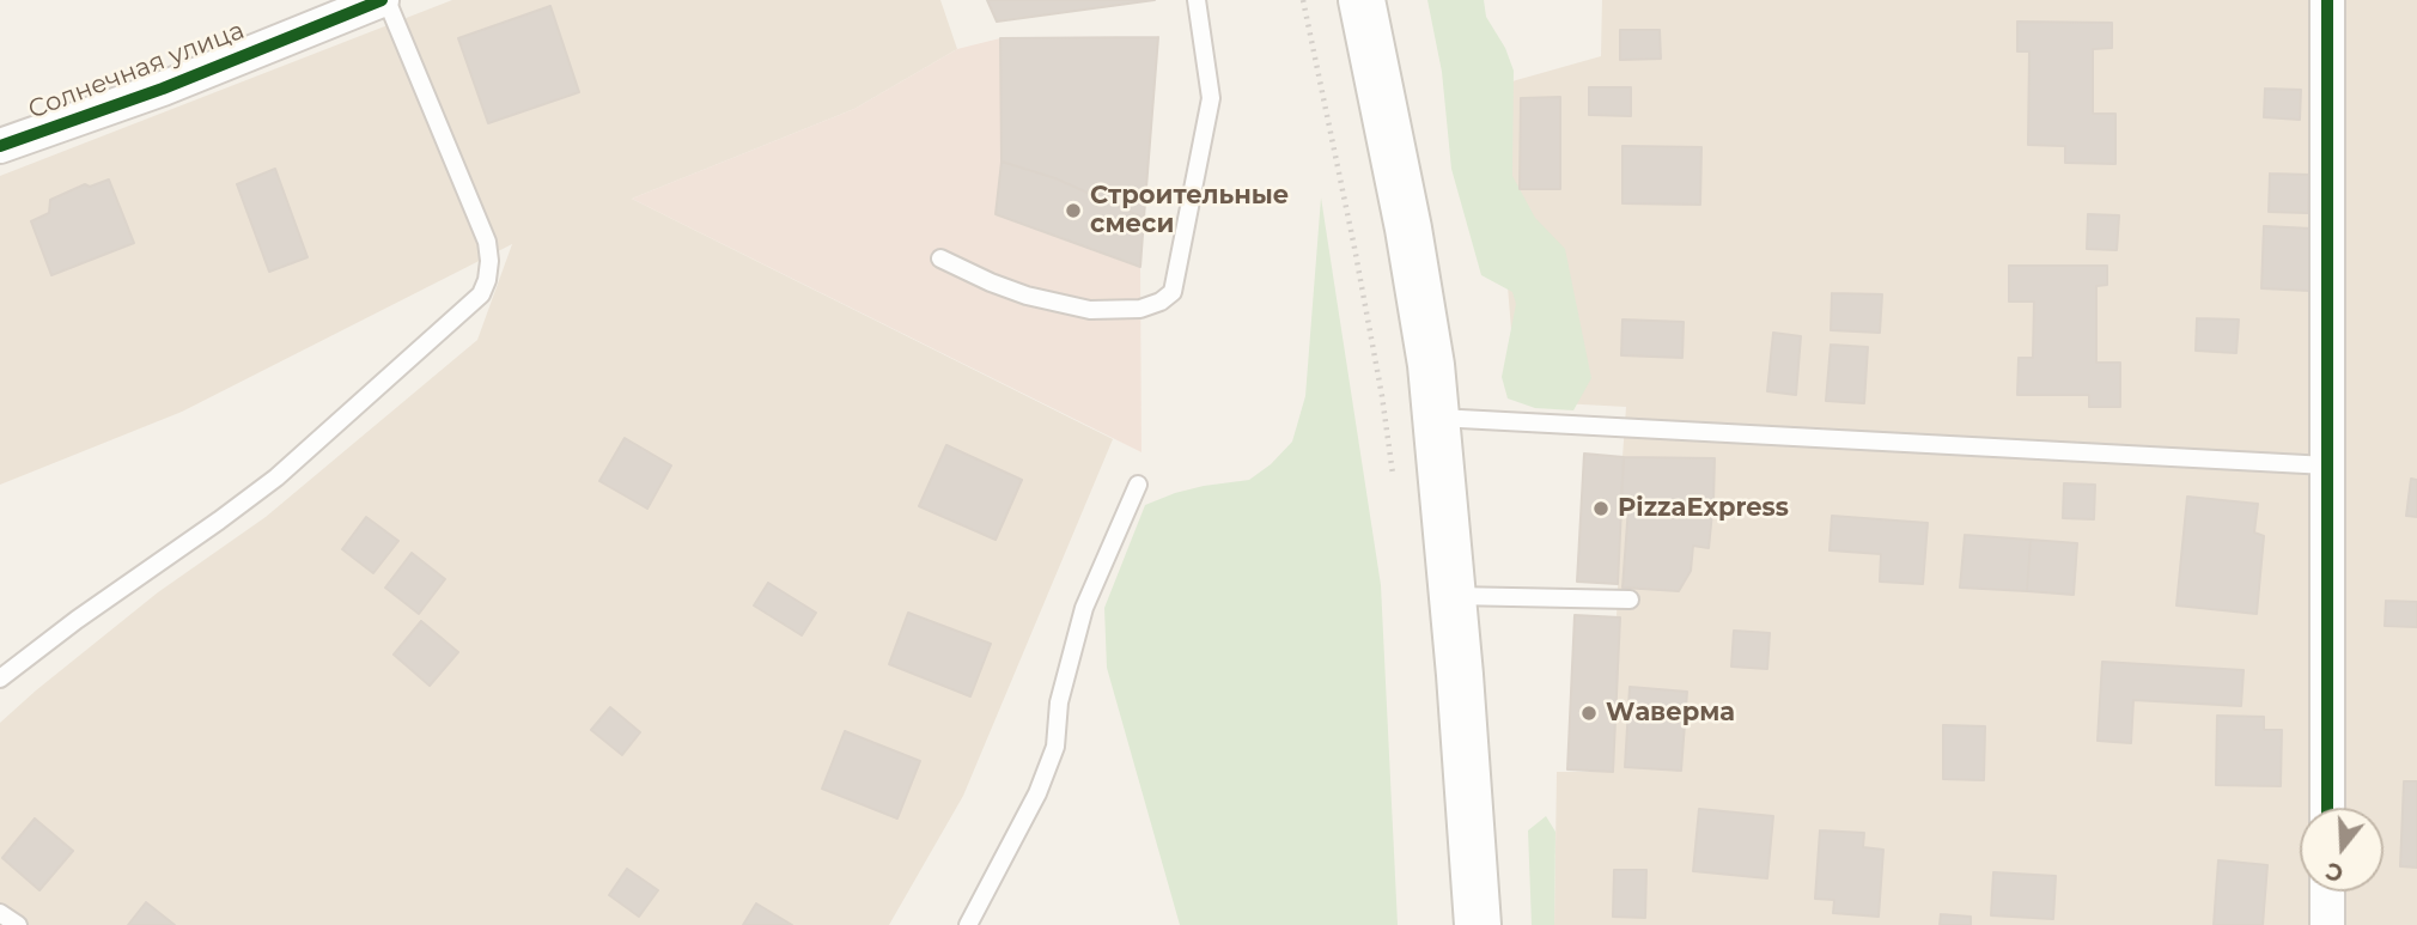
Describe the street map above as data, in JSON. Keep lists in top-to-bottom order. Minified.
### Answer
{"streets":{"street":["Солнечная улица"]},"places":["Строительные смеси","PizzaExpress","Wаверма"],"north":"bottom"}
